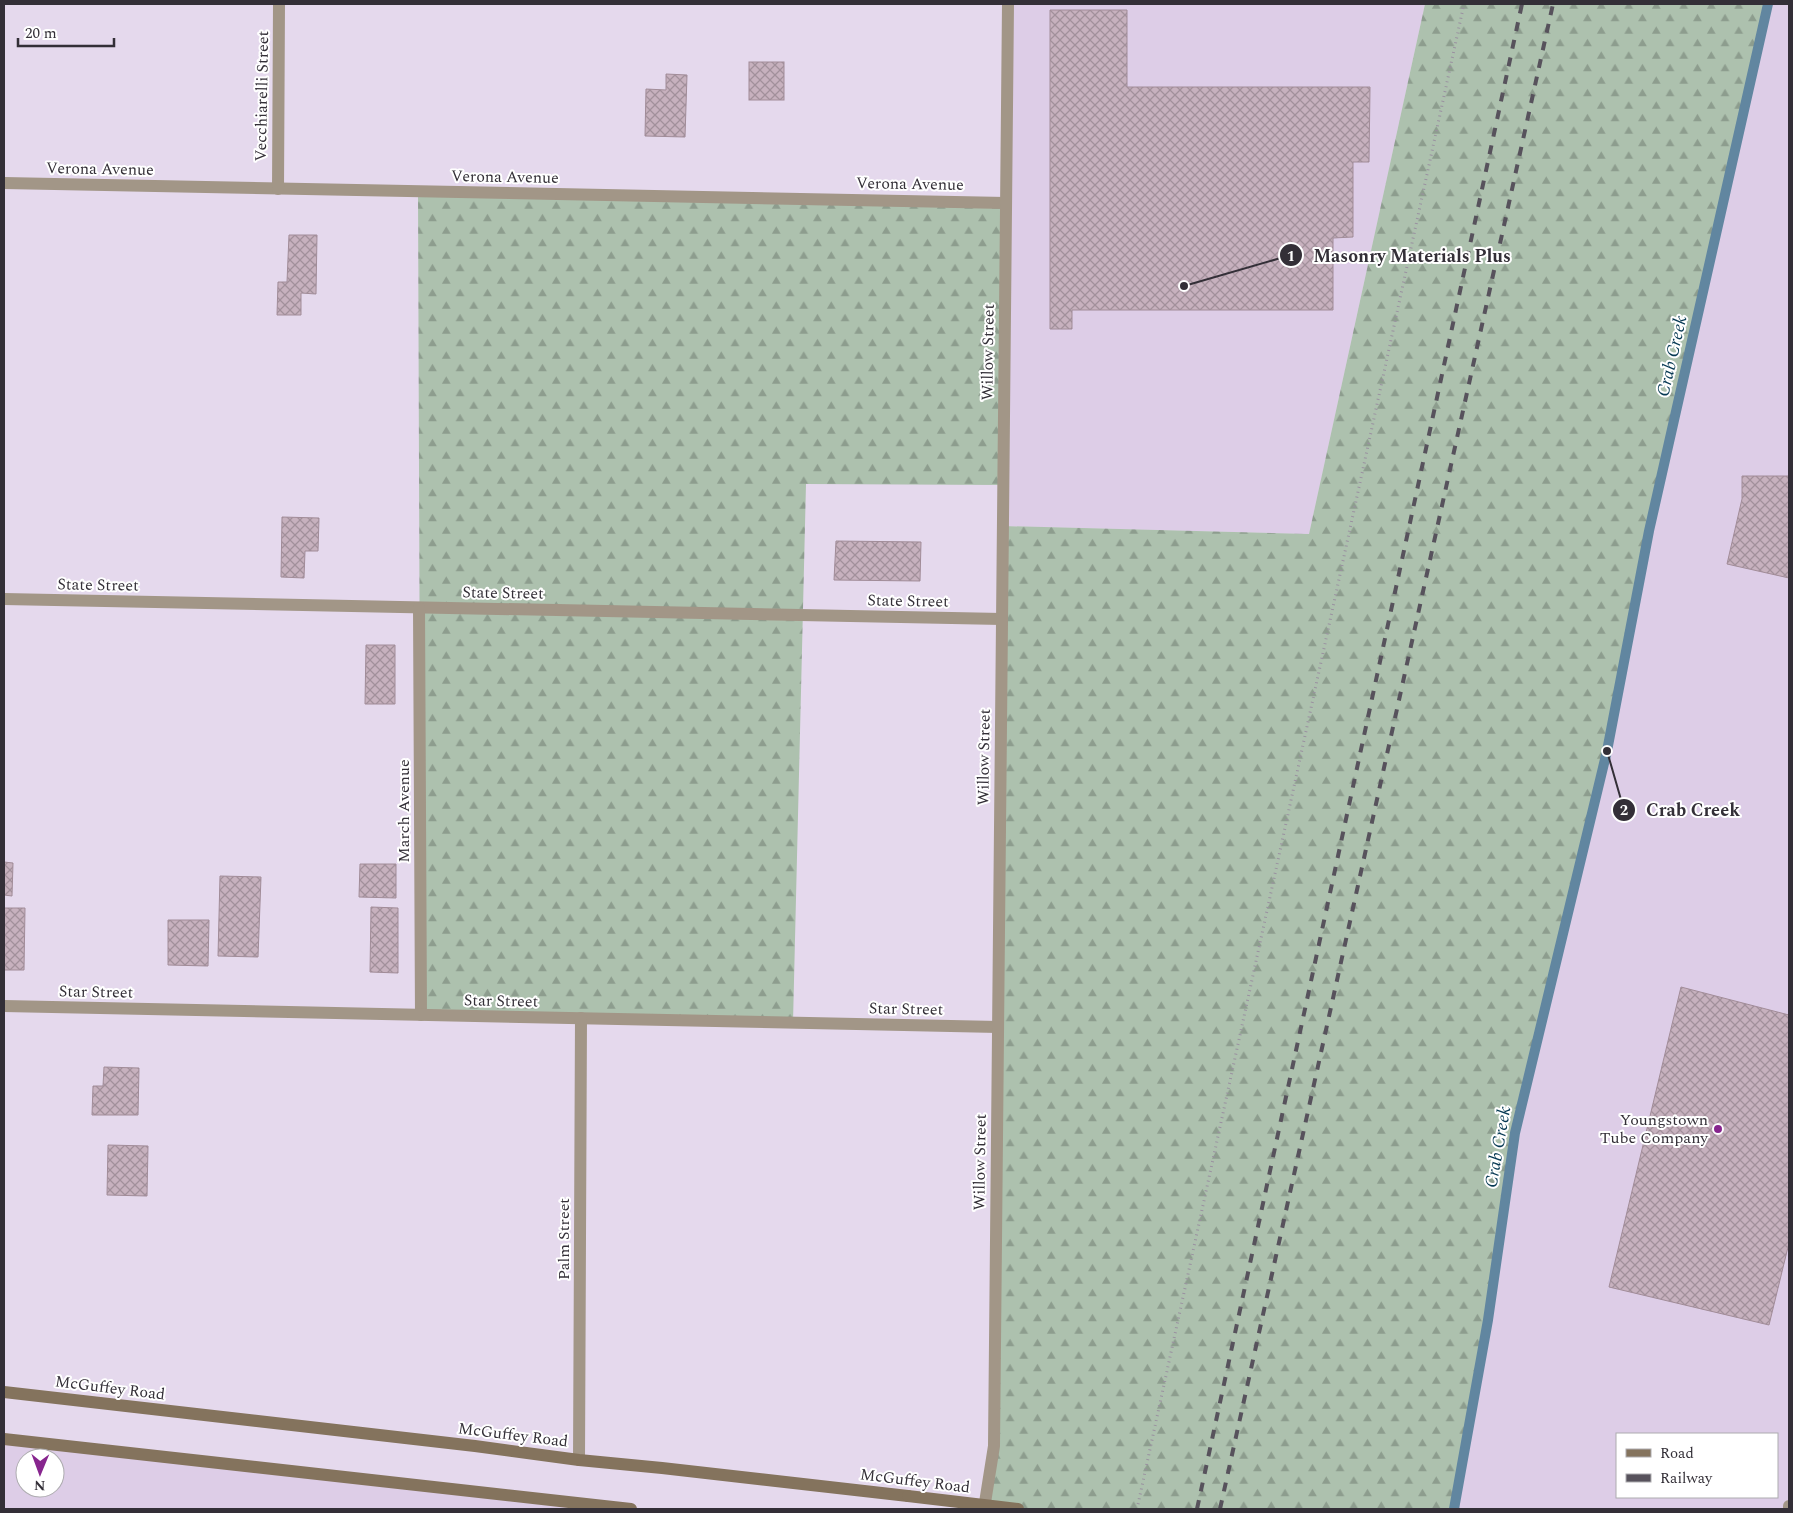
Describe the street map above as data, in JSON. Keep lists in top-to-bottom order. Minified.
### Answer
{"streets":{"main road":["McGuffey Road"],"street":["Vecchiarelli Street","Verona Avenue","Willow Street","State Street","March Avenue","Star Street","Palm Street"]},"crossings":[["Vecchiarelli Street","Verona Avenue"],["Verona Avenue","Willow Street"],["Willow Street","State Street"],["Willow Street","Star Street"],["State Street","March Avenue"],["March Avenue","Star Street"],["Star Street","Palm Street"],["Palm Street","McGuffey Road"]],"water":["Crab Creek"],"places":["Masonry Materials Plus","Crab Creek","Youngstown Tube Company"],"legend":["Road","Railway"],"scale_bar":"20 m","north":"bottom"}
